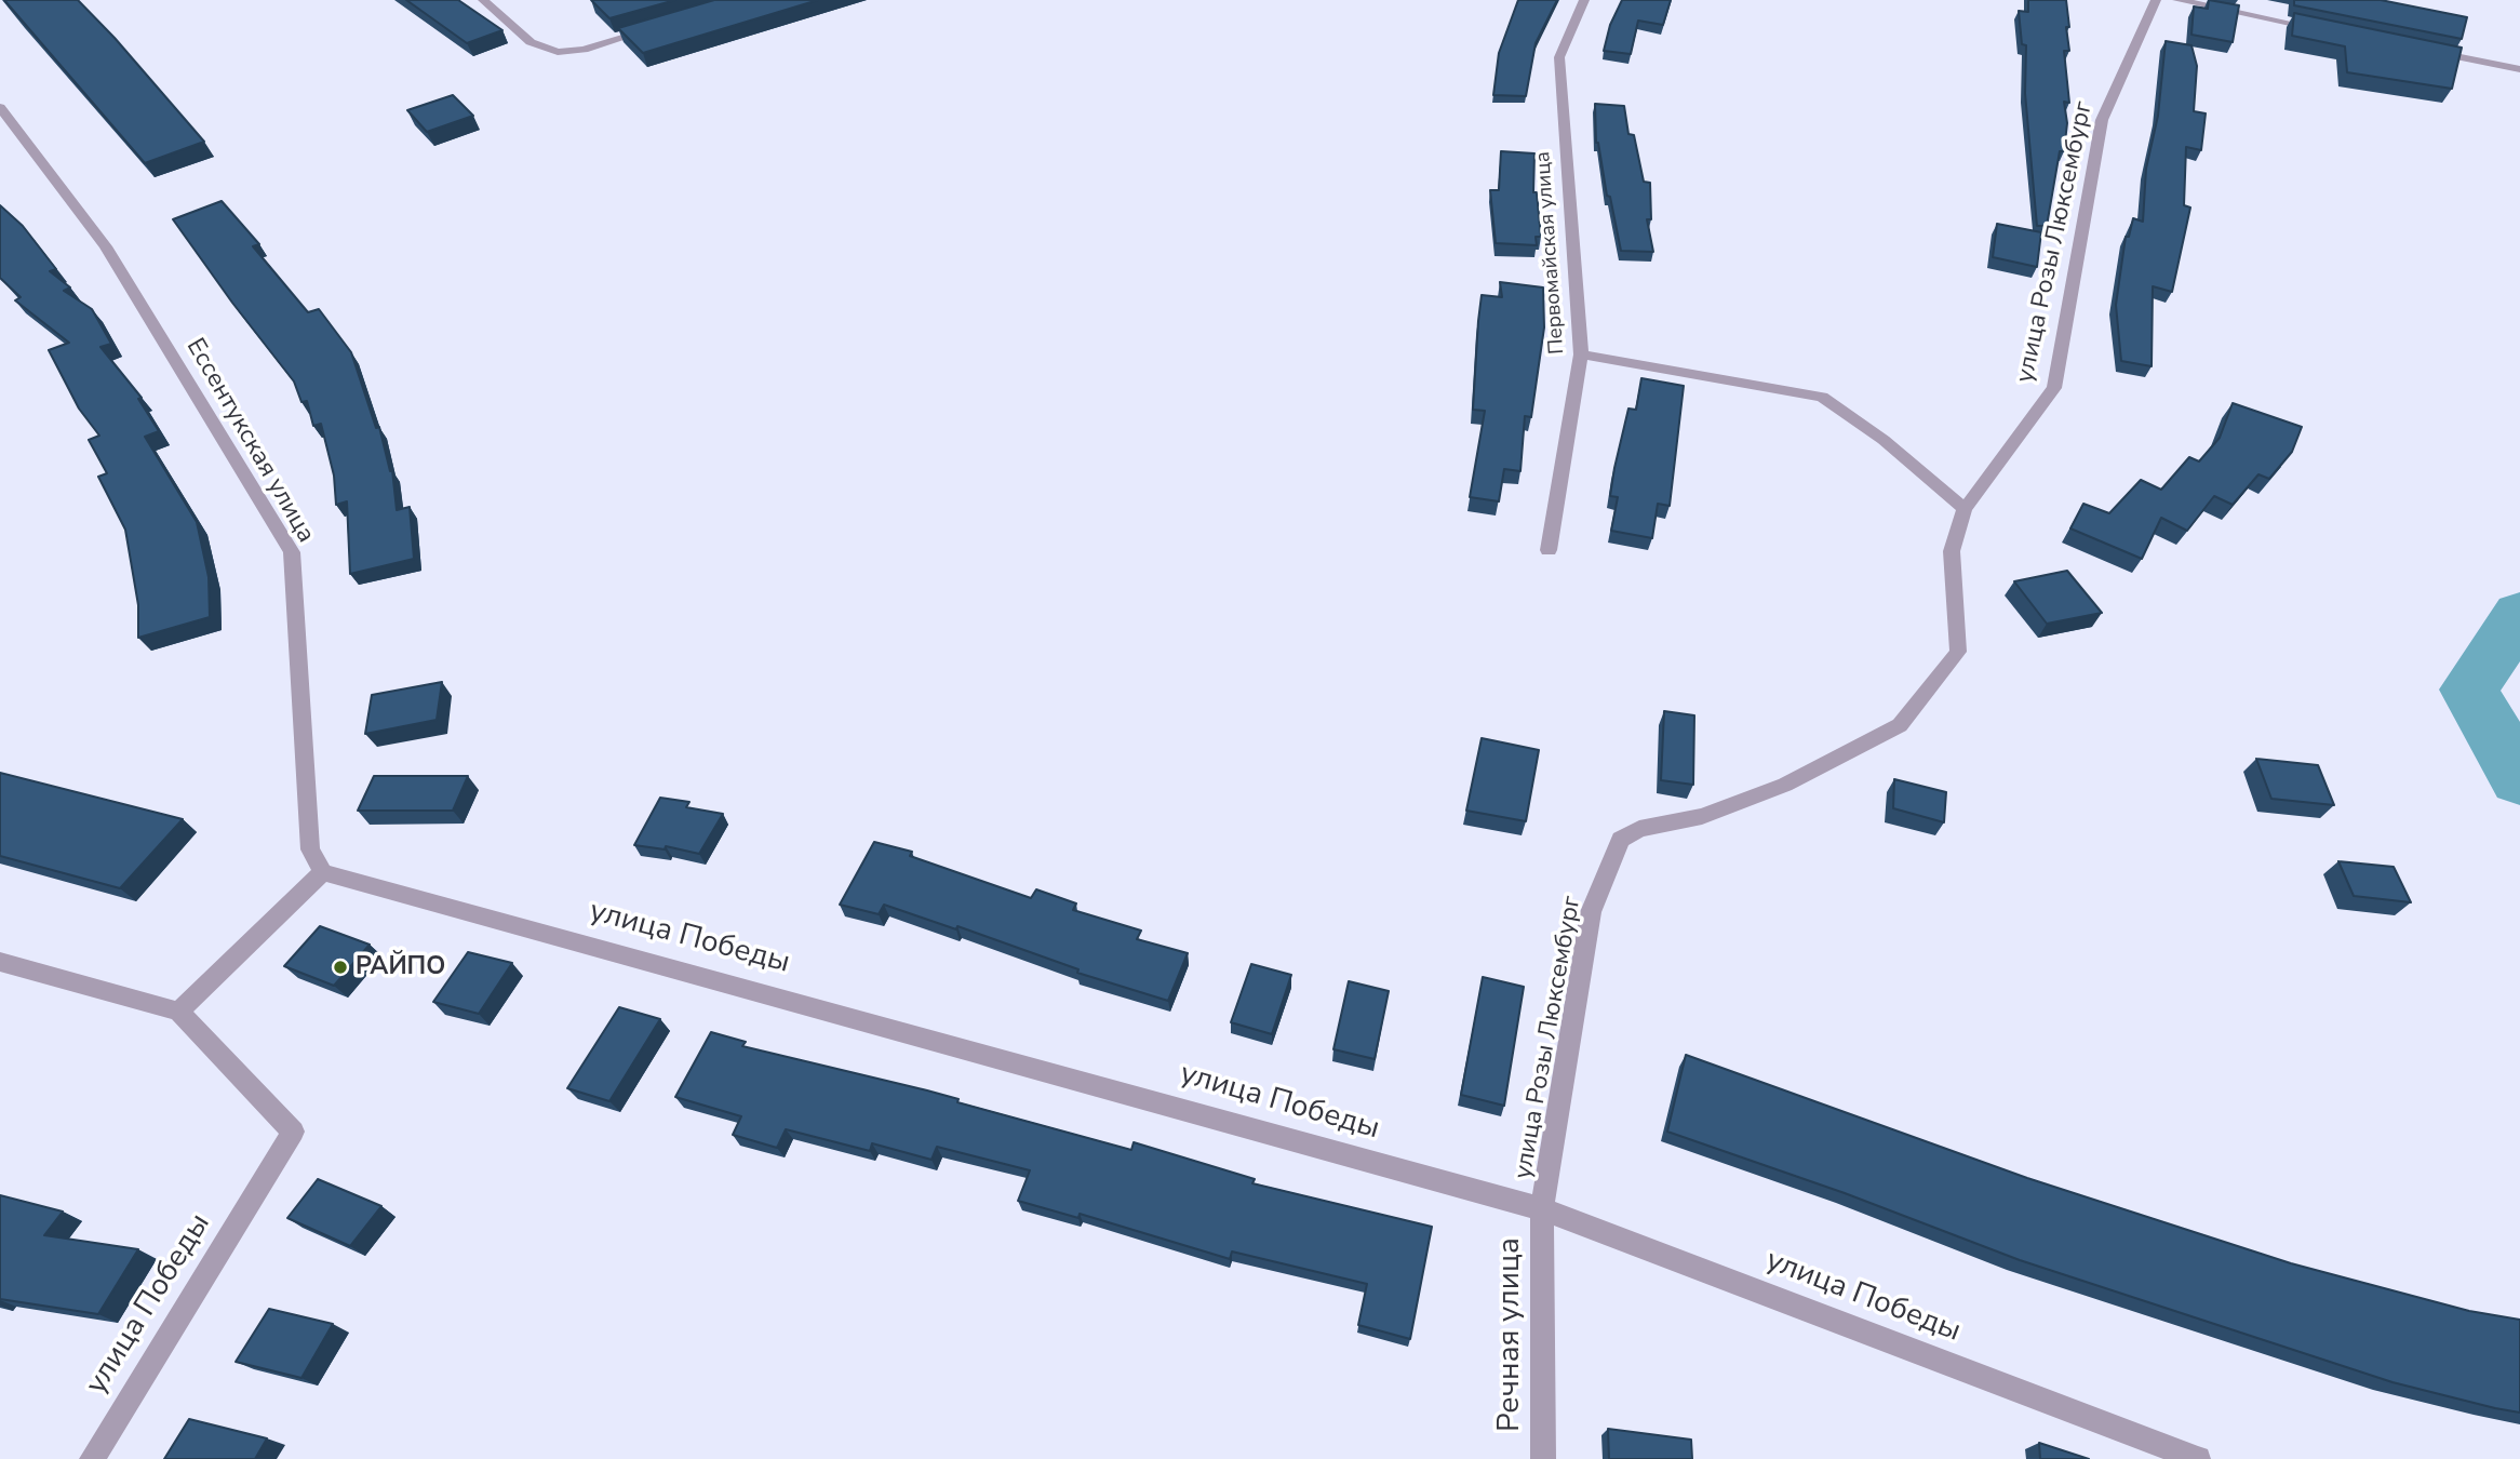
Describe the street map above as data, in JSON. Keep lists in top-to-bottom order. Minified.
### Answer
{"streets":{"street":["улица Розы Люксембург","Первомайская улица","Ессентукская улица","улица Победы","Речная улица"]},"crossings":[["улица Розы Люксембург","улица Победы"],["улица Розы Люксембург","Речная улица"],["Ессентукская улица","улица Победы"],["улица Победы","Речная улица"]],"places":["РАЙПО"]}
